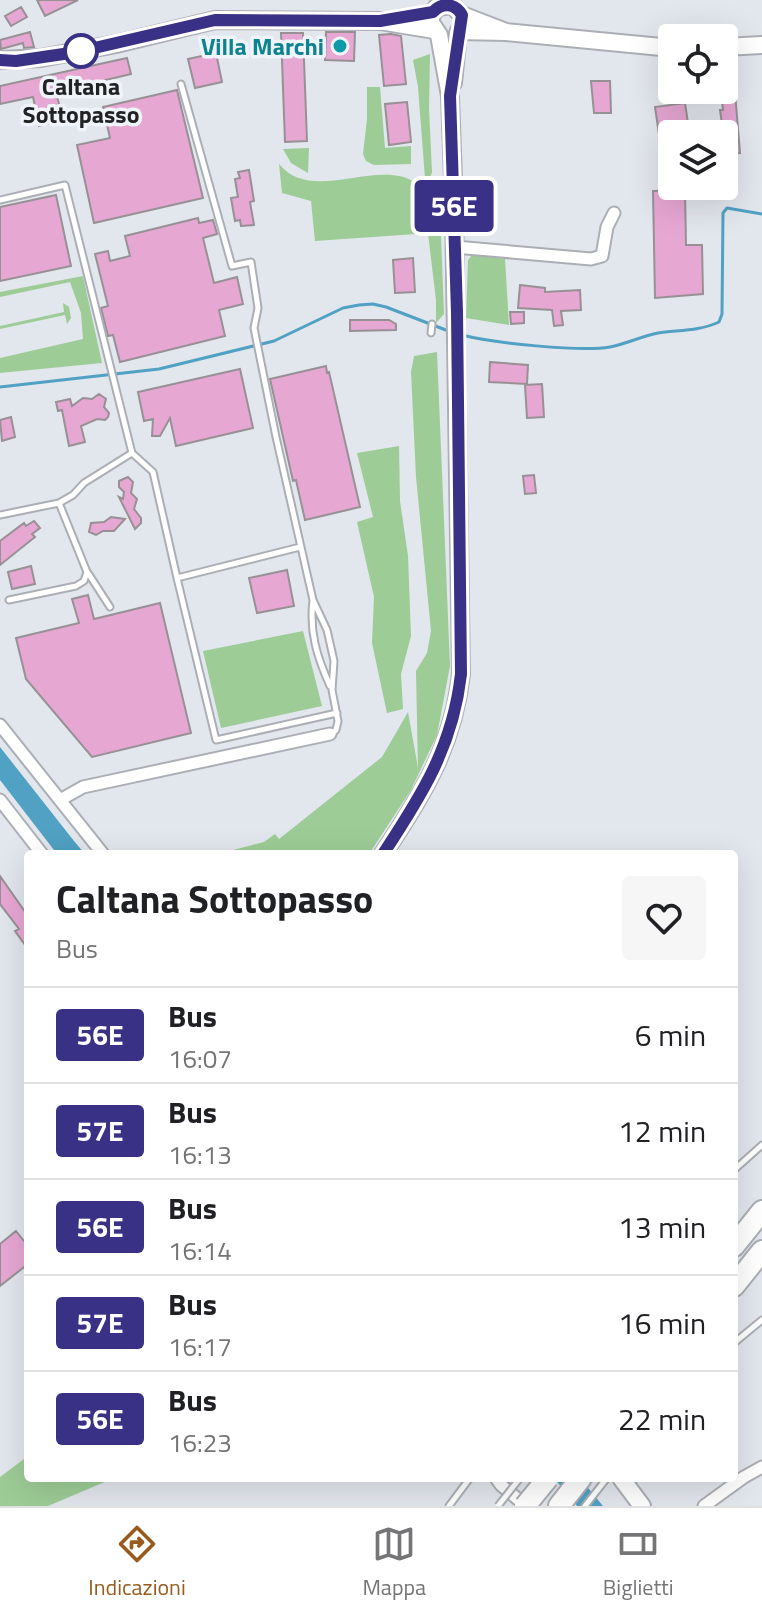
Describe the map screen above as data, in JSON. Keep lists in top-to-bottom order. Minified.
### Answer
{"places":["Villa Marchi","Caltana Sottopasso"],"lines":["bus line 56E"],"page":{"on_map":"56E","heading":["Caltana Sottopasso","Bus"],"list":[{"mark":"56E","name":"Bus","note":"16:07","value":"6 min"},{"mark":"57E","name":"Bus","note":"16:13","value":"12 min"},{"mark":"56E","name":"Bus","note":"16:14","value":"13 min"},{"mark":"57E","name":"Bus","note":"16:17","value":"16 min"},{"mark":"56E","name":"Bus","note":"16:23","value":"22 min"}],"tabs":["Indicazioni","Mappa","Biglietti"]}}
